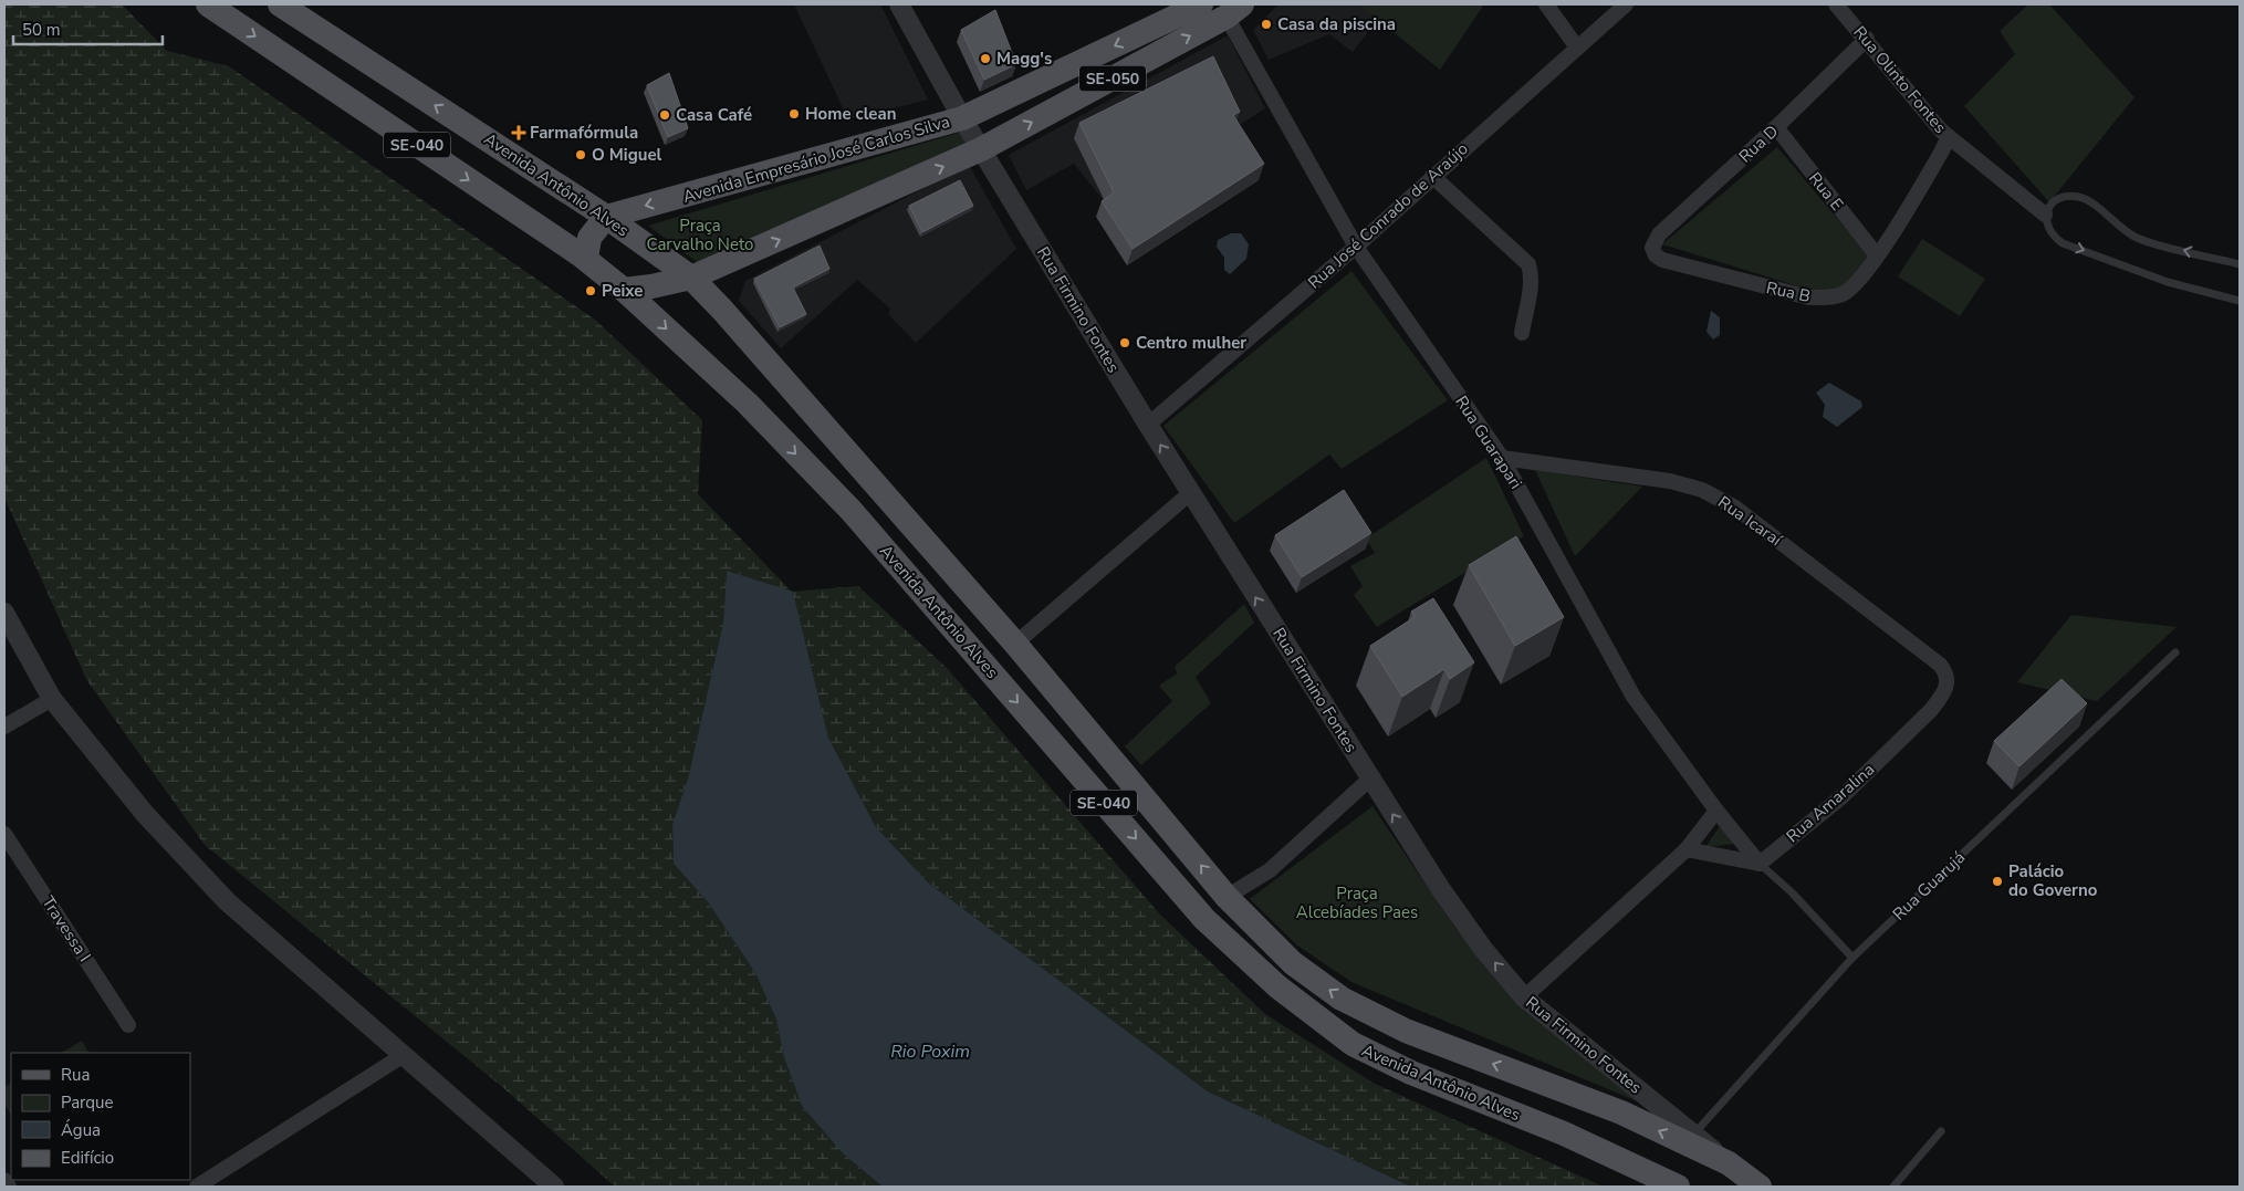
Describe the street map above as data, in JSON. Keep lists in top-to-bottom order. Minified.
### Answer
{"streets":{"main road":["SE-050","SE-040","Avenida Empresário José Carlos Silva","Avenida Antônio Alves"],"street":["Rua Olinto Fontes","Rua D","Rua E","Rua José Conrado de Araújo","Rua B","Rua Firmino Fontes","Rua Guarapari","Rua Icaraí","Rua Amaralina","Travessa I"],"lane":["Rua Guarujá"]},"crossings":[["SE-050","Rua Firmino Fontes"],["SE-050","Rua Guarapari"],["Rua Olinto Fontes","Rua D"],["Rua Olinto Fontes","Rua B"],["Rua D","Rua E"],["Rua D","Rua B"],["SE-040","Avenida Antônio Alves"],["SE-040","Rua Firmino Fontes"],["Avenida Empresário José Carlos Silva","Avenida Antônio Alves"],["Avenida Empresário José Carlos Silva","Rua Firmino Fontes"],["Avenida Antônio Alves","Rua Firmino Fontes"],["Rua E","Rua B"],["Rua José Conrado de Araújo","Rua Firmino Fontes"],["Rua José Conrado de Araújo","Rua Guarapari"],["Rua Firmino Fontes","Rua Guarujá"],["Rua Guarapari","Rua Icaraí"],["Rua Guarapari","Rua Amaralina"],["Rua Icaraí","Rua Amaralina"]],"one_way":["Rua Firmino Fontes"],"water":["Rio Poxim"],"parks":["Praça Carvalho Neto","Praça Alcebíades Paes"],"places":{"other":["Casa da piscina","Magg's","Home clean","Casa Café","O Miguel","Peixe","Centro mulher","Palácio do Governo"],"health":["Farmafórmula"]},"legend":["Rua","Parque","Água","Edifício"],"scale_bar":"50 m"}
